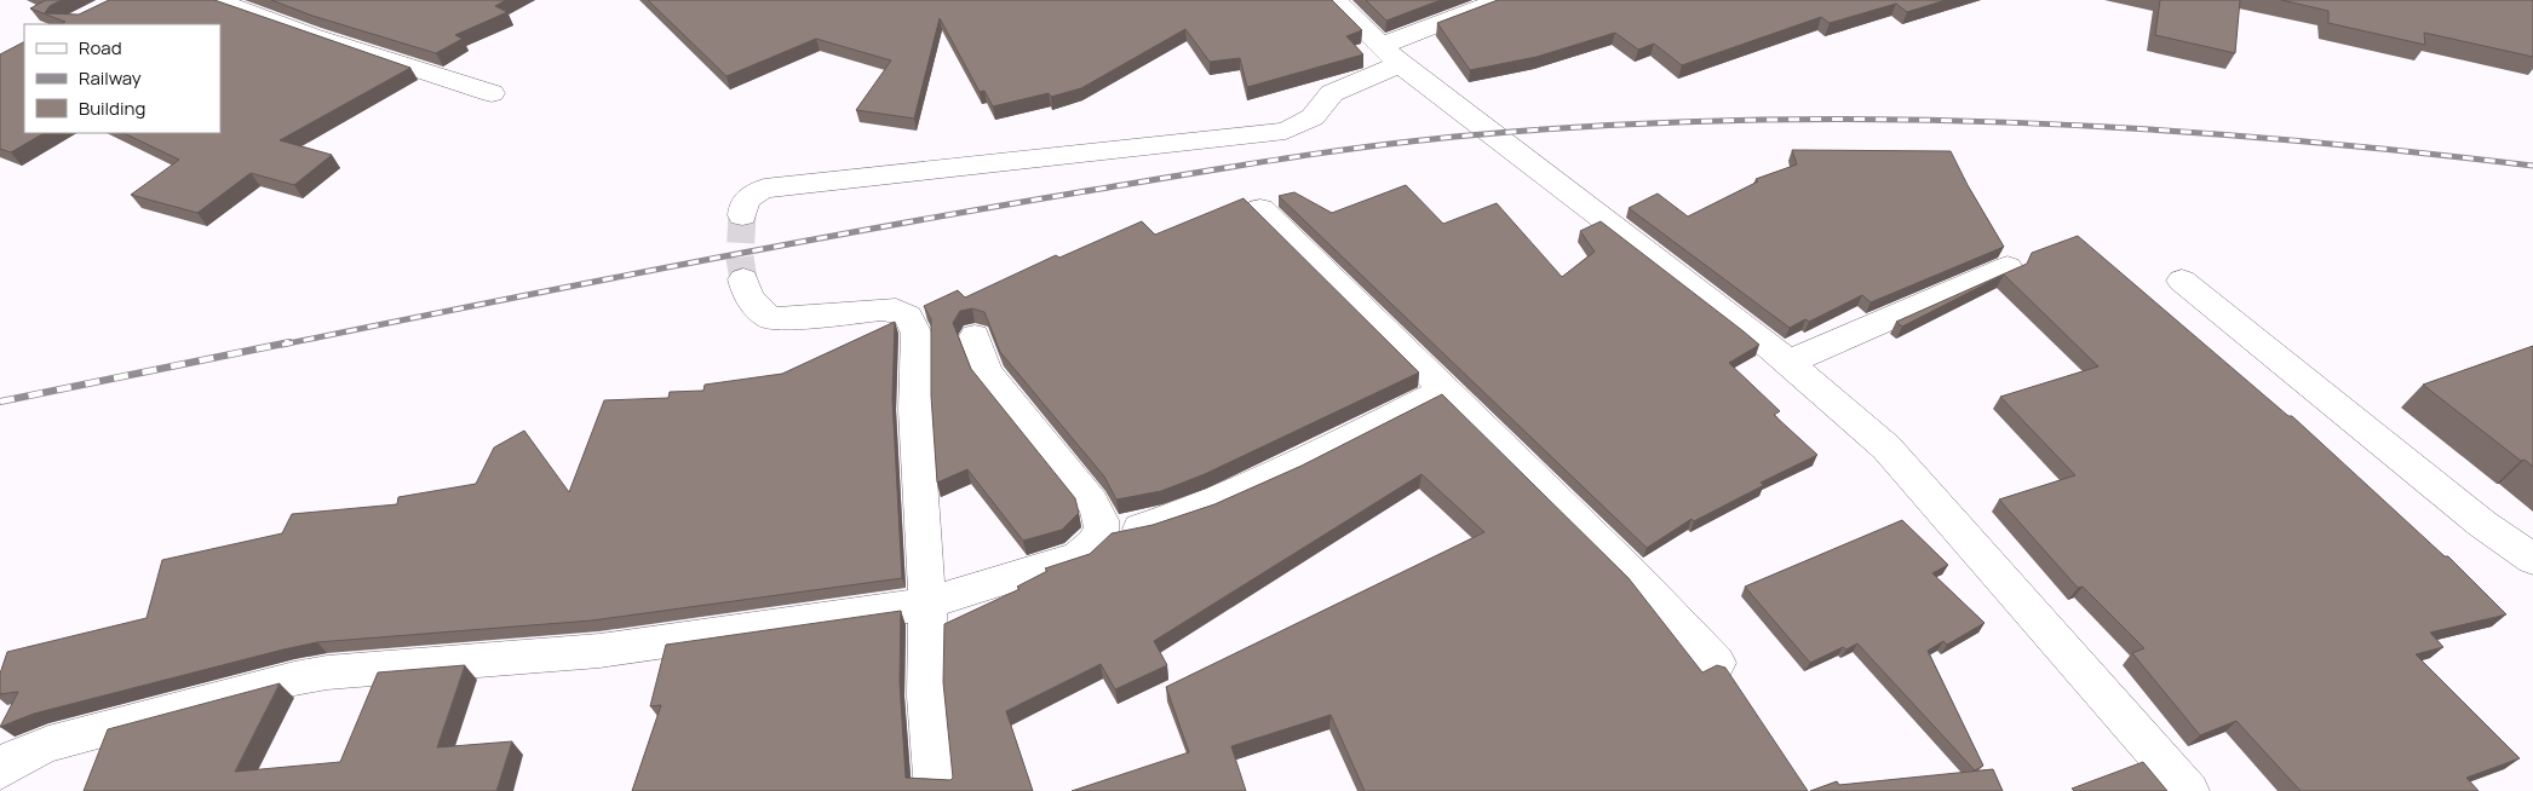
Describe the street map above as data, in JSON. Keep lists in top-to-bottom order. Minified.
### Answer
{"legend":["Road","Railway","Building"]}
